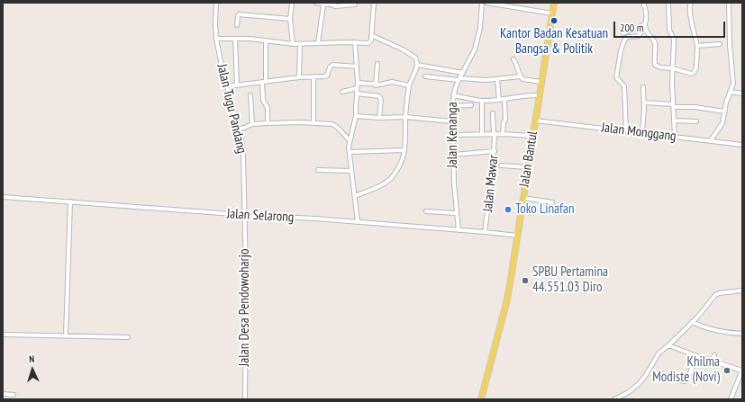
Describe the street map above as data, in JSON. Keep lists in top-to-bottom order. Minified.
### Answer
{"streets":{"main road":["Jalan Bantul"],"street":["Jalan Tugu Pandang","Jalan Monggang","Jalan Kenanga","Jalan Mawar","Jalan Selarong","Jalan Desa Pendowoharjo"]},"crossings":[["Jalan Tugu Pandang","Jalan Selarong"],["Jalan Tugu Pandang","Jalan Desa Pendowoharjo"],["Jalan Monggang","Jalan Bantul"],["Jalan Kenanga","Jalan Selarong"],["Jalan Bantul","Jalan Selarong"],["Jalan Mawar","Jalan Selarong"],["Jalan Selarong","Jalan Desa Pendowoharjo"]],"places":["Kantor Badan Kesatuan Bangsa & Politik","Toko Linafan","SPBU Pertamina 44.551.03 Diro","Khilma Modiste (Novi)"],"scale_bar":"200 m","north":"top"}
